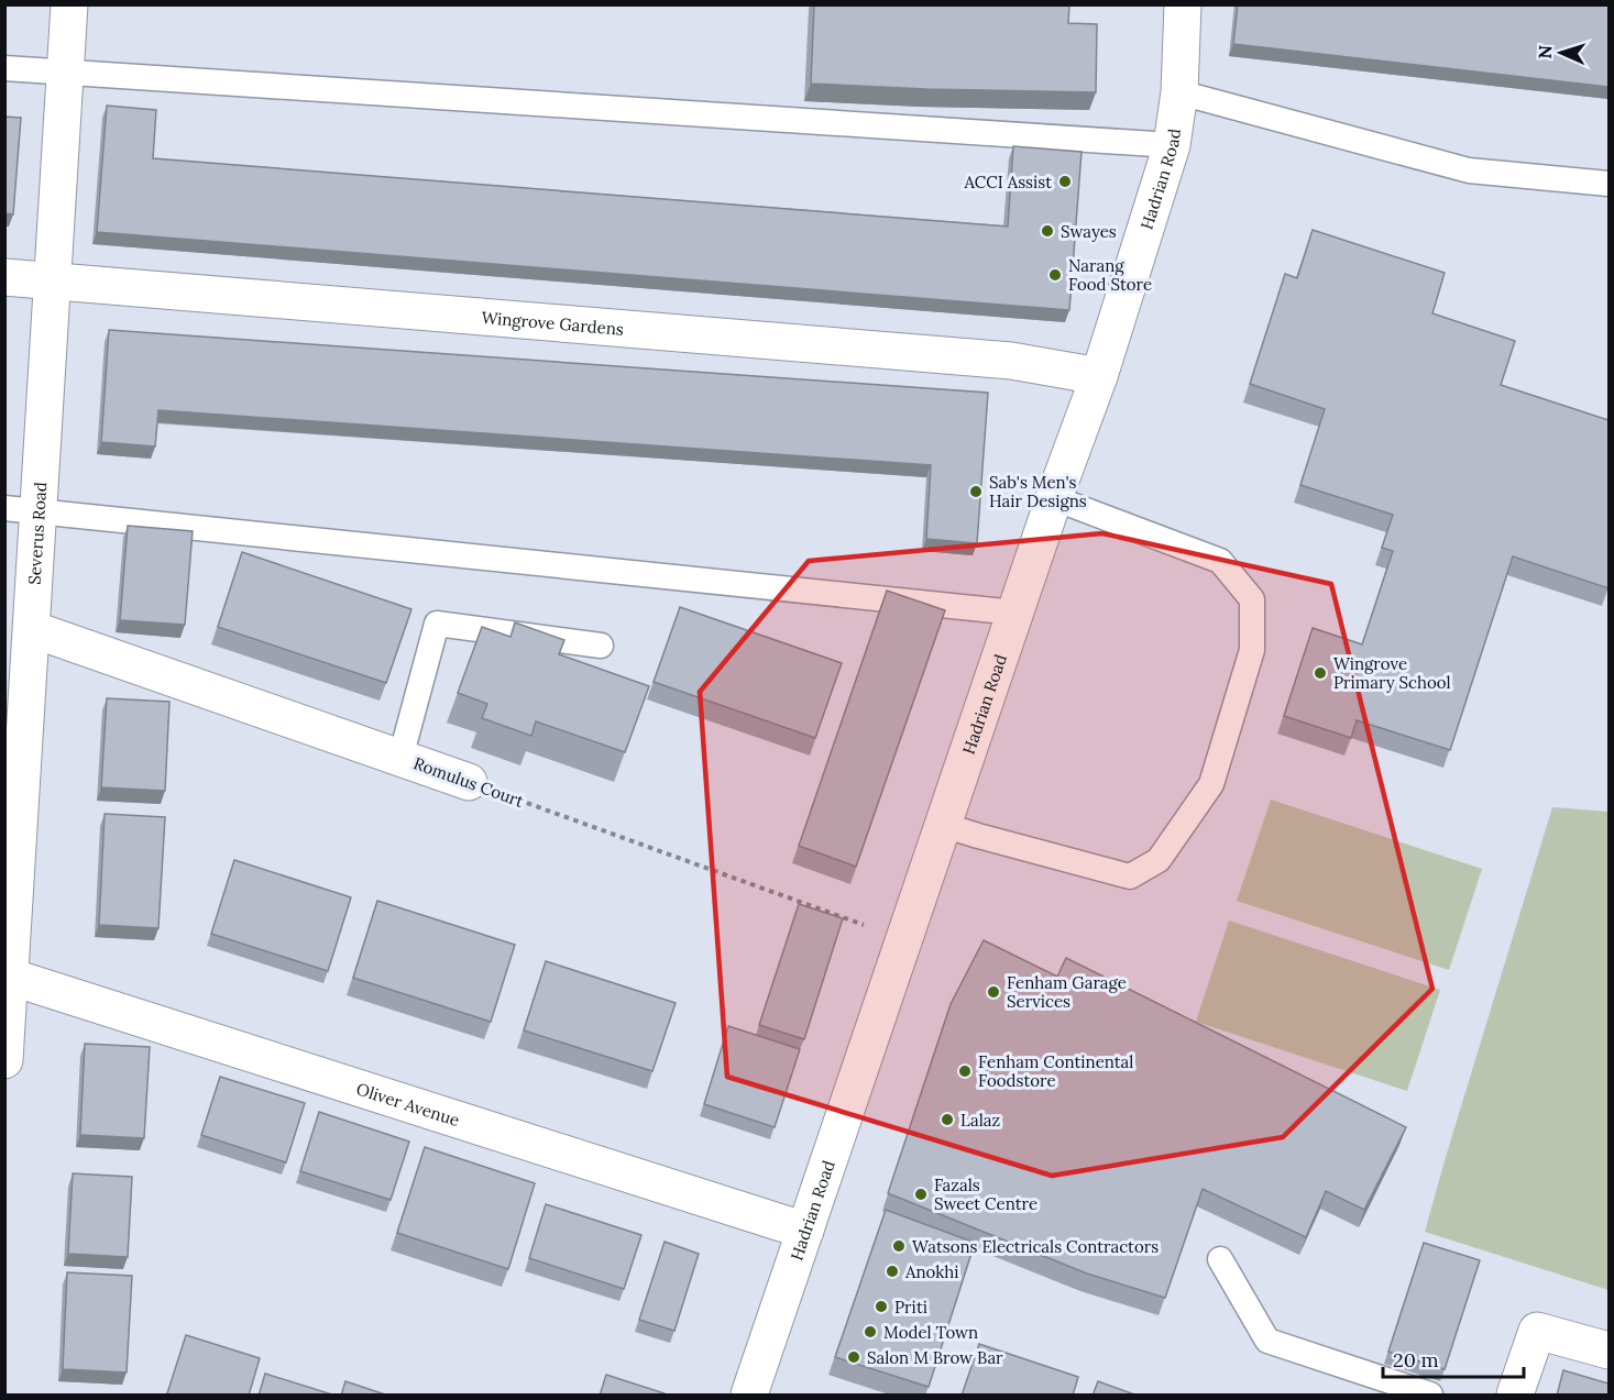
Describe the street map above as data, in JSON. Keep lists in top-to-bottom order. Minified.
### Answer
{"streets":{"street":["Hadrian Road","Wingrove Gardens","Severus Road","Romulus Court","Oliver Avenue"]},"crossings":[["Hadrian Road","Wingrove Gardens"],["Hadrian Road","Romulus Court"],["Hadrian Road","Oliver Avenue"],["Wingrove Gardens","Severus Road"],["Severus Road","Romulus Court"],["Severus Road","Oliver Avenue"]],"places":["ACCI Assist","Swayes","Narang Food Store","Sab's Men's Hair Designs","Wingrove Primary School","Fenham Garage Services","Fenham Continental Foodstore","Lalaz","Fazals Sweet Centre","Watsons Electricals Contractors","Anokhi","Priti","Model Town","Salon M Brow Bar"],"scale_bar":"20 m","north":"left"}
